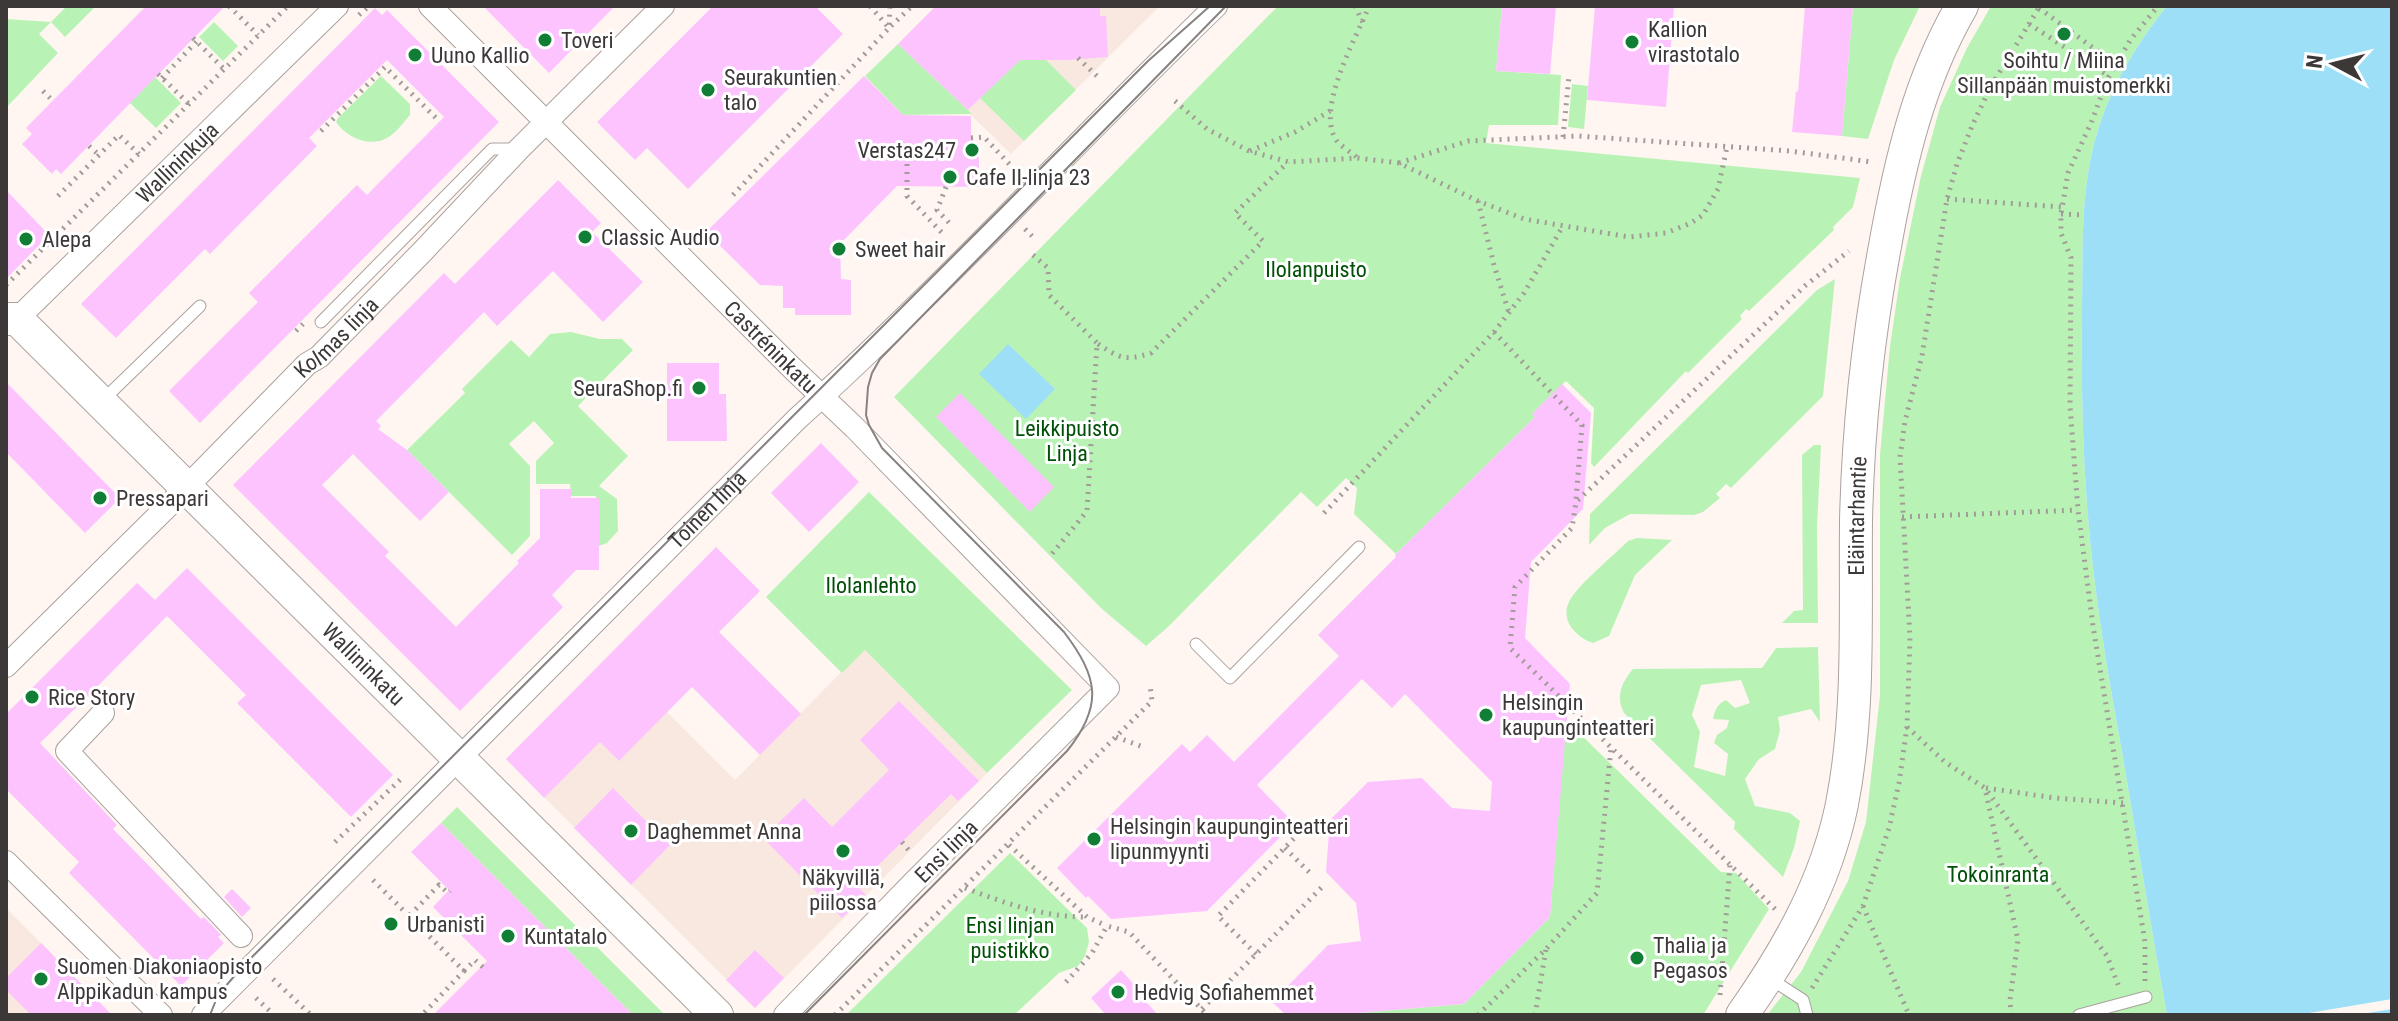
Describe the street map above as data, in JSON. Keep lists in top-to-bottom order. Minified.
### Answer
{"streets":{"main road":["Eläintarhantie","Wallininkatu"],"street":["Wallininkuja","Kolmas linja","Castréninkatu","Toinen linja","Ensi linja"]},"crossings":[["Wallininkuja","Wallininkatu"],["Kolmas linja","Castréninkatu"],["Kolmas linja","Wallininkatu"],["Castréninkatu","Toinen linja"],["Castréninkatu","Ensi linja"],["Toinen linja","Wallininkatu"]],"parks":["Ilolanpuisto","Leikkipuisto Linja","Ilolanlehto","Tokoinranta","Ensi linjan puistikko"],"places":["Soihtu / Miina Sillanpään muistomerkki","Toveri","Kallion virastotalo","Uuno Kallio","Seurakuntien talo","Verstas247","Cafe II-linja 23","Classic Audio","Alepa","Sweet hair","SeuraShop.fi","Pressapari","Rice Story","Helsingin kaupunginteatteri","Daghemmet Anna","Helsingin kaupunginteatteri lipunmyynti","Näkyvillä, piilossa","Urbanisti","Kuntatalo","Thalia ja Pegasos","Suomen Diakoniaopisto Alppikadun kampus","Hedvig Sofiahemmet"],"north":"left"}
